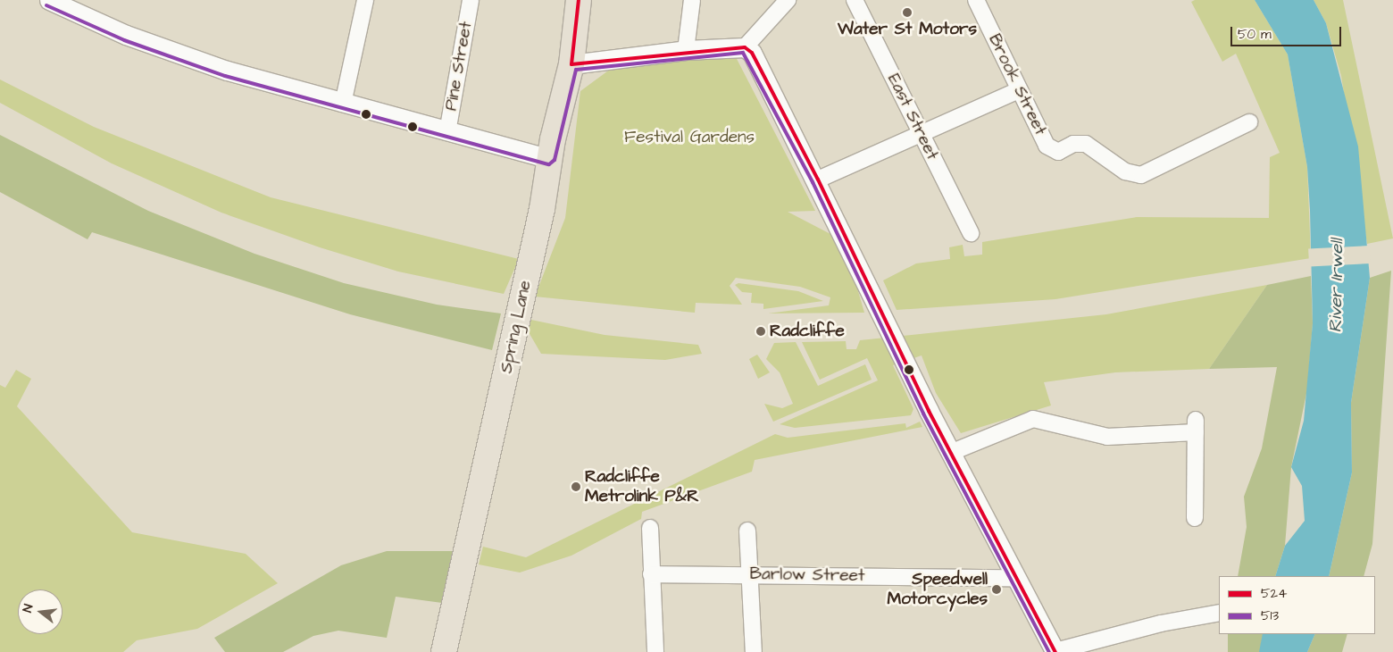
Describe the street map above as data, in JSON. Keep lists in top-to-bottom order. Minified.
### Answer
{"streets":{"main road":["Spring Lane"],"street":["Pine Street","Brook Street","East Street","Barlow Street"]},"water":["River Irwell"],"parks":["Festival Gardens"],"places":["Water St Motors","Radcliffe","Radcliffe Metrolink P&R","Speedwell Motorcycles"],"lines":["transit line 524","transit line 513"],"legend":["524","513"],"scale_bar":"50 m","north":"left"}
